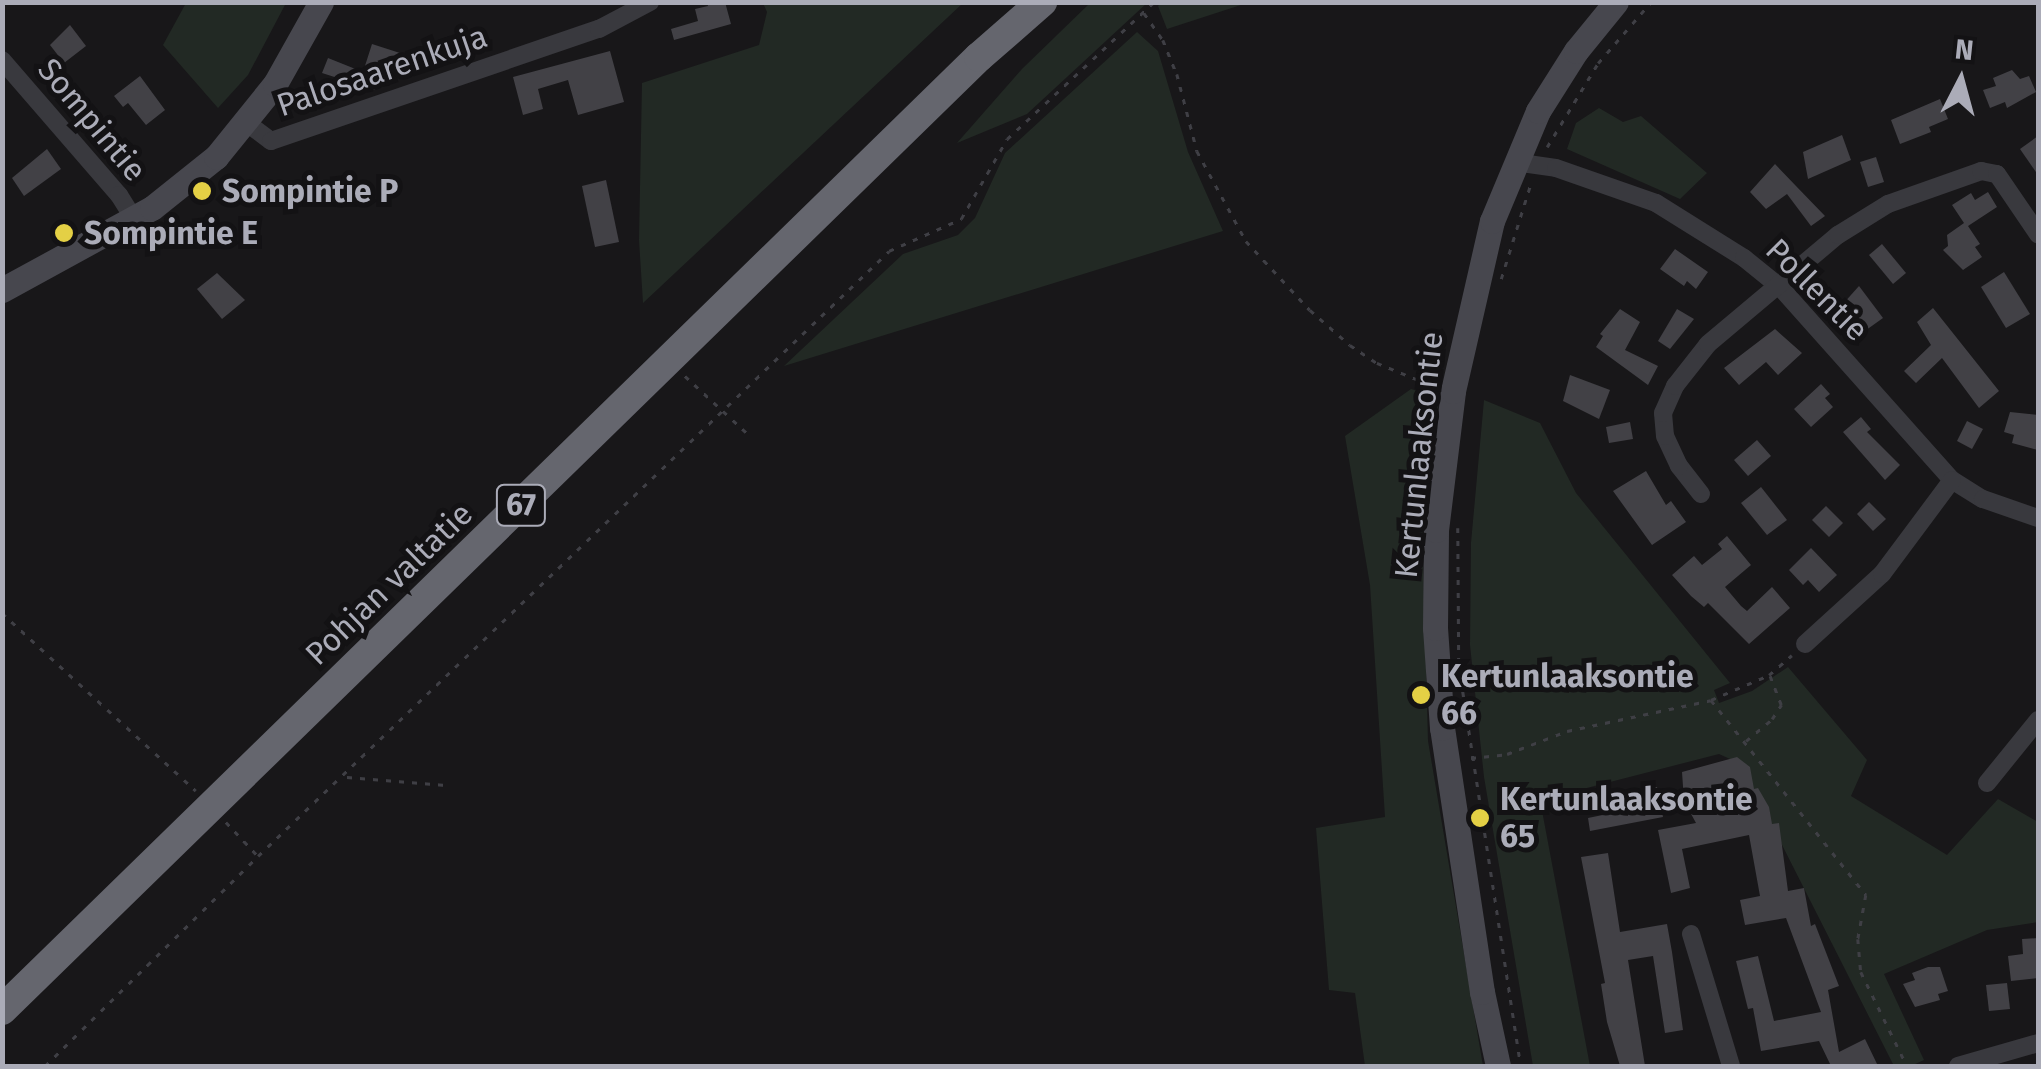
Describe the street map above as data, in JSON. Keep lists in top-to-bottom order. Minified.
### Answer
{"streets":{"highway":["67","Pohjan valtatie"],"street":["Palosaarenkuja","Sompintie","Pollentie","Kertunlaaksontie"]},"crossings":[["Pollentie","Kertunlaaksontie"]],"places":["Sompintie P","Sompintie E","Kertunlaaksontie 66","Kertunlaaksontie 65"],"north":"top"}
